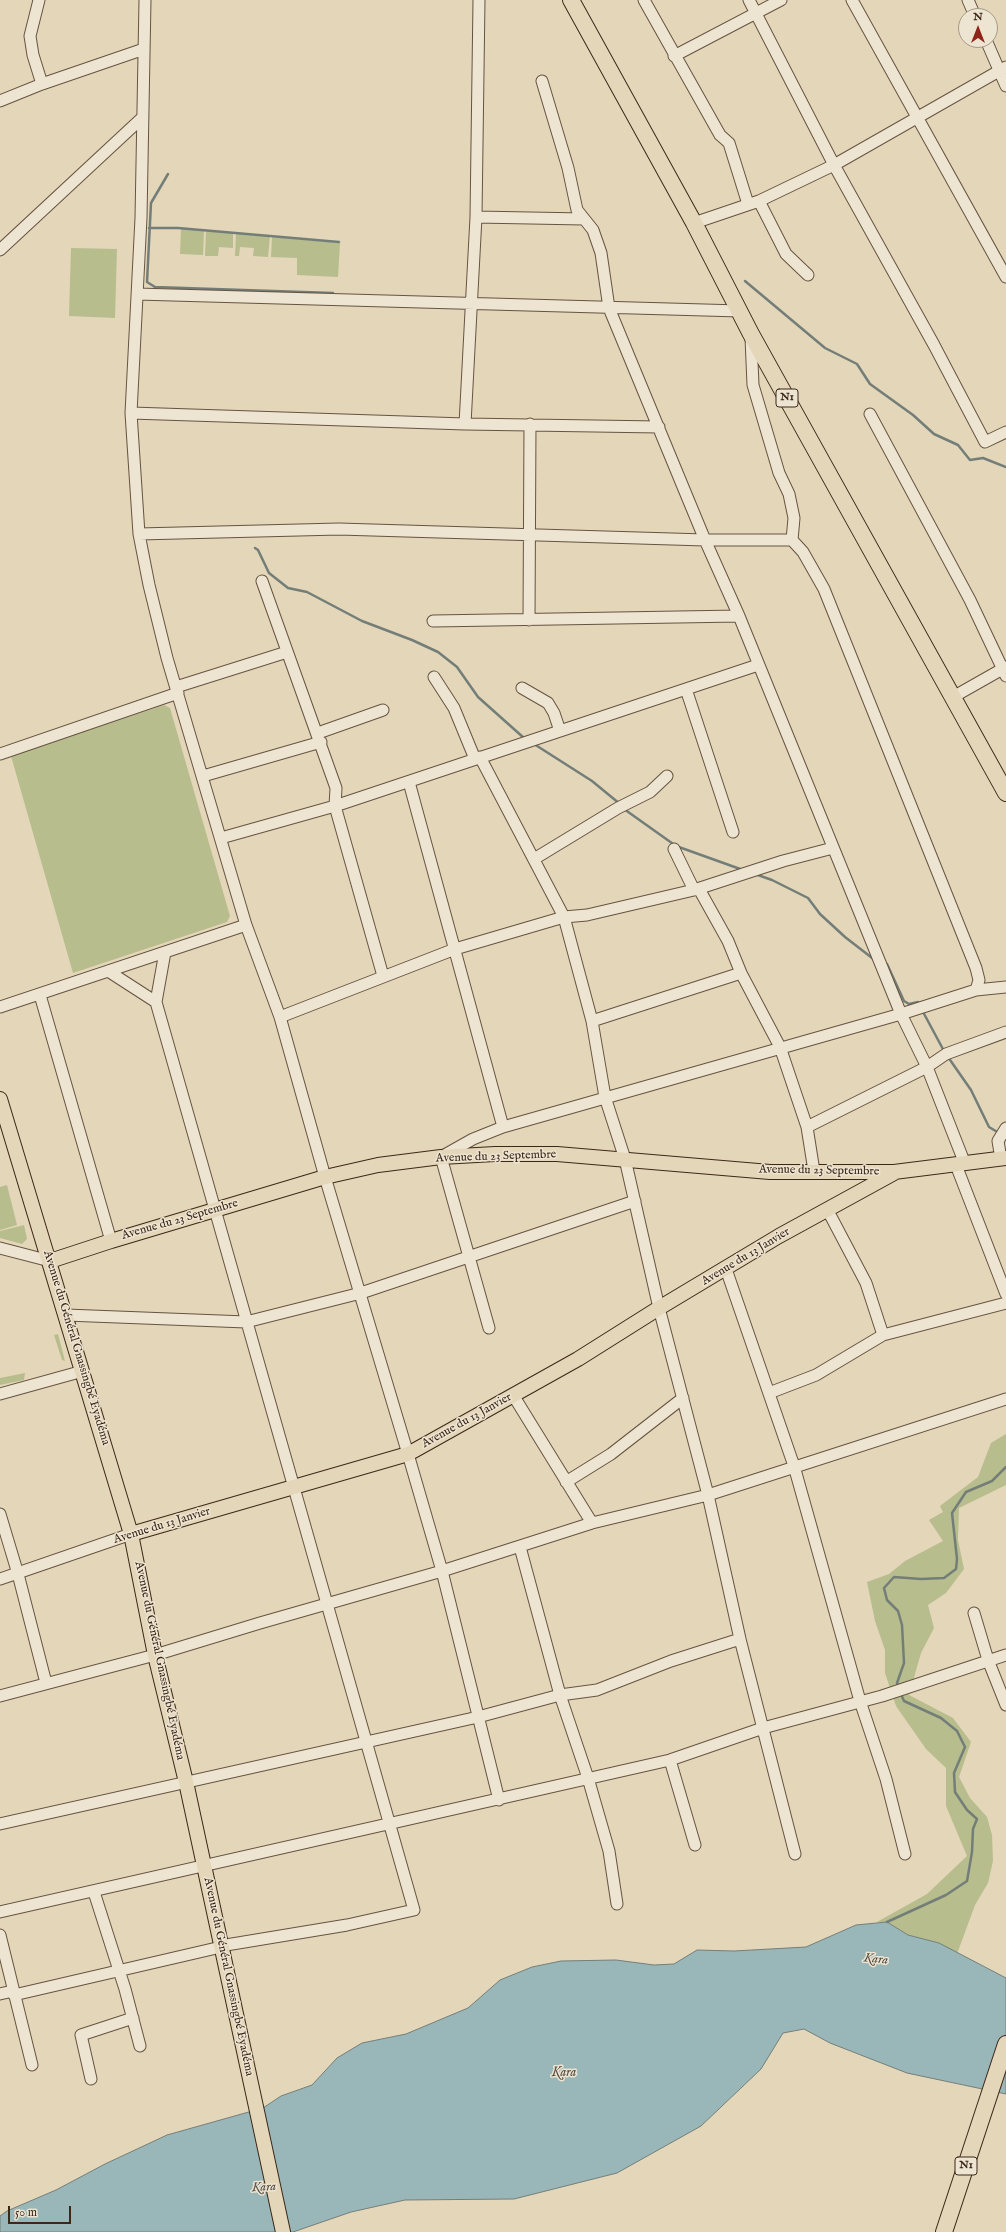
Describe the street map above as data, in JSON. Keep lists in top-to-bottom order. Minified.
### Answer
{"streets":{"highway":["N1"],"main road":["Avenue du 23 Septembre","Avenue du 13 Janvier","Avenue du Général Gnassingbé Eyadéma"]},"crossings":[["Avenue du 23 Septembre","Avenue du 13 Janvier"],["Avenue du 23 Septembre","Avenue du Général Gnassingbé Eyadéma"],["Avenue du 13 Janvier","Avenue du Général Gnassingbé Eyadéma"]],"water":["Kara"],"scale_bar":"50 m","north":"top"}
